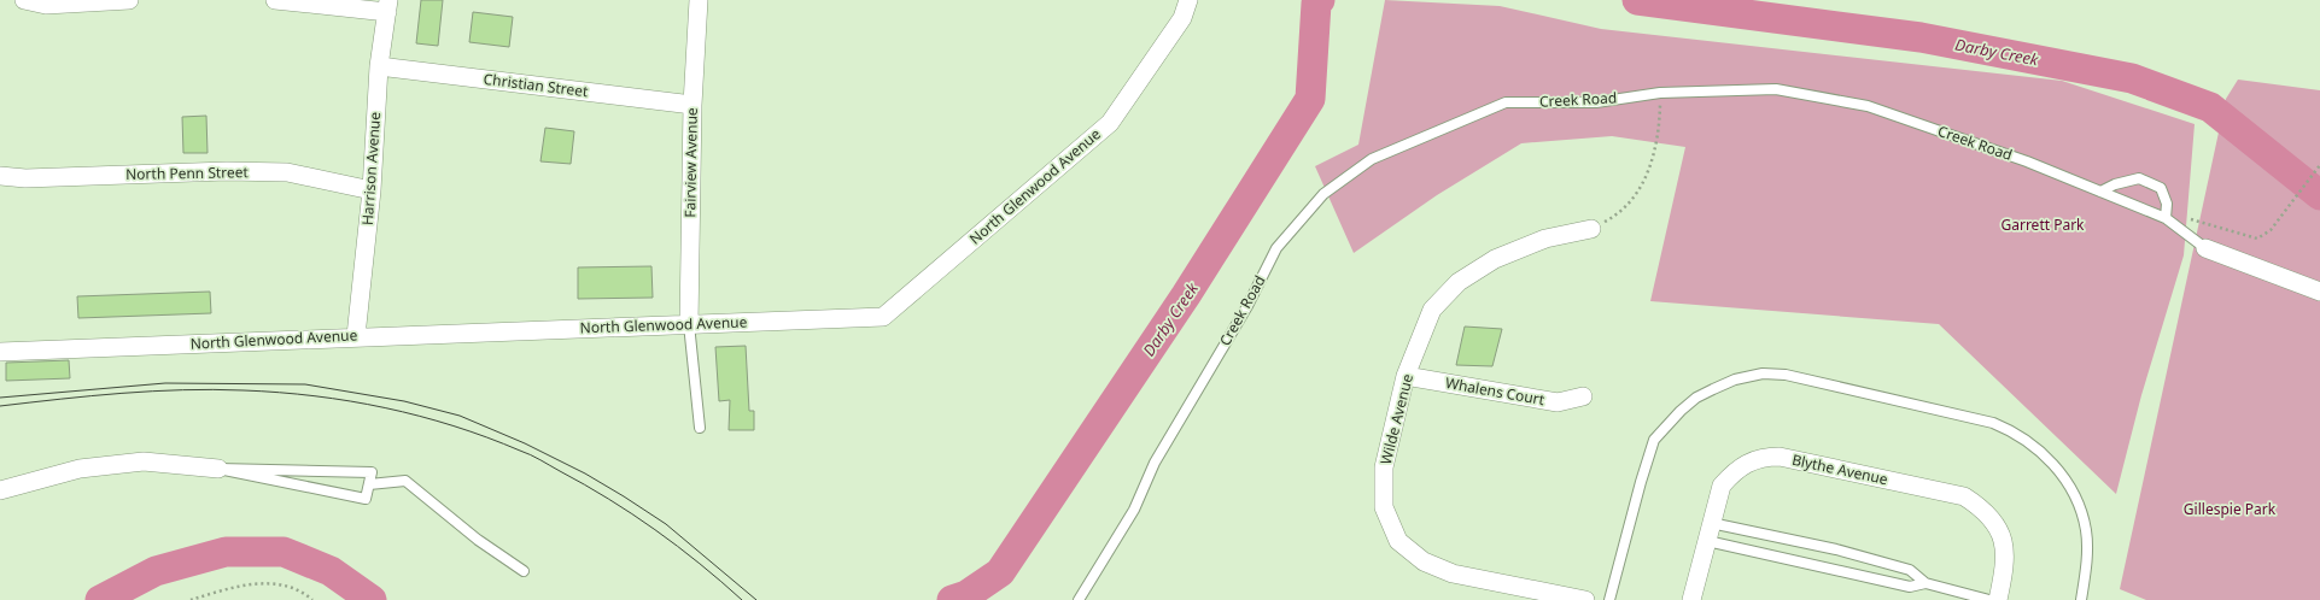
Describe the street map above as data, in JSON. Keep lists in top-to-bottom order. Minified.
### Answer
{"streets":{"street":["Christian Street","Creek Road","Fairview Avenue","Harrison Avenue","North Penn Street","North Glenwood Avenue","Whalens Court","Wilde Avenue","Blythe Avenue"]},"crossings":[["Christian Street","Fairview Avenue"],["Christian Street","Harrison Avenue"],["Fairview Avenue","North Glenwood Avenue"],["Harrison Avenue","North Penn Street"],["Harrison Avenue","North Glenwood Avenue"],["Whalens Court","Wilde Avenue"]],"water":["Darby Creek"],"parks":["Garrett Park","Gillespie Park"]}
